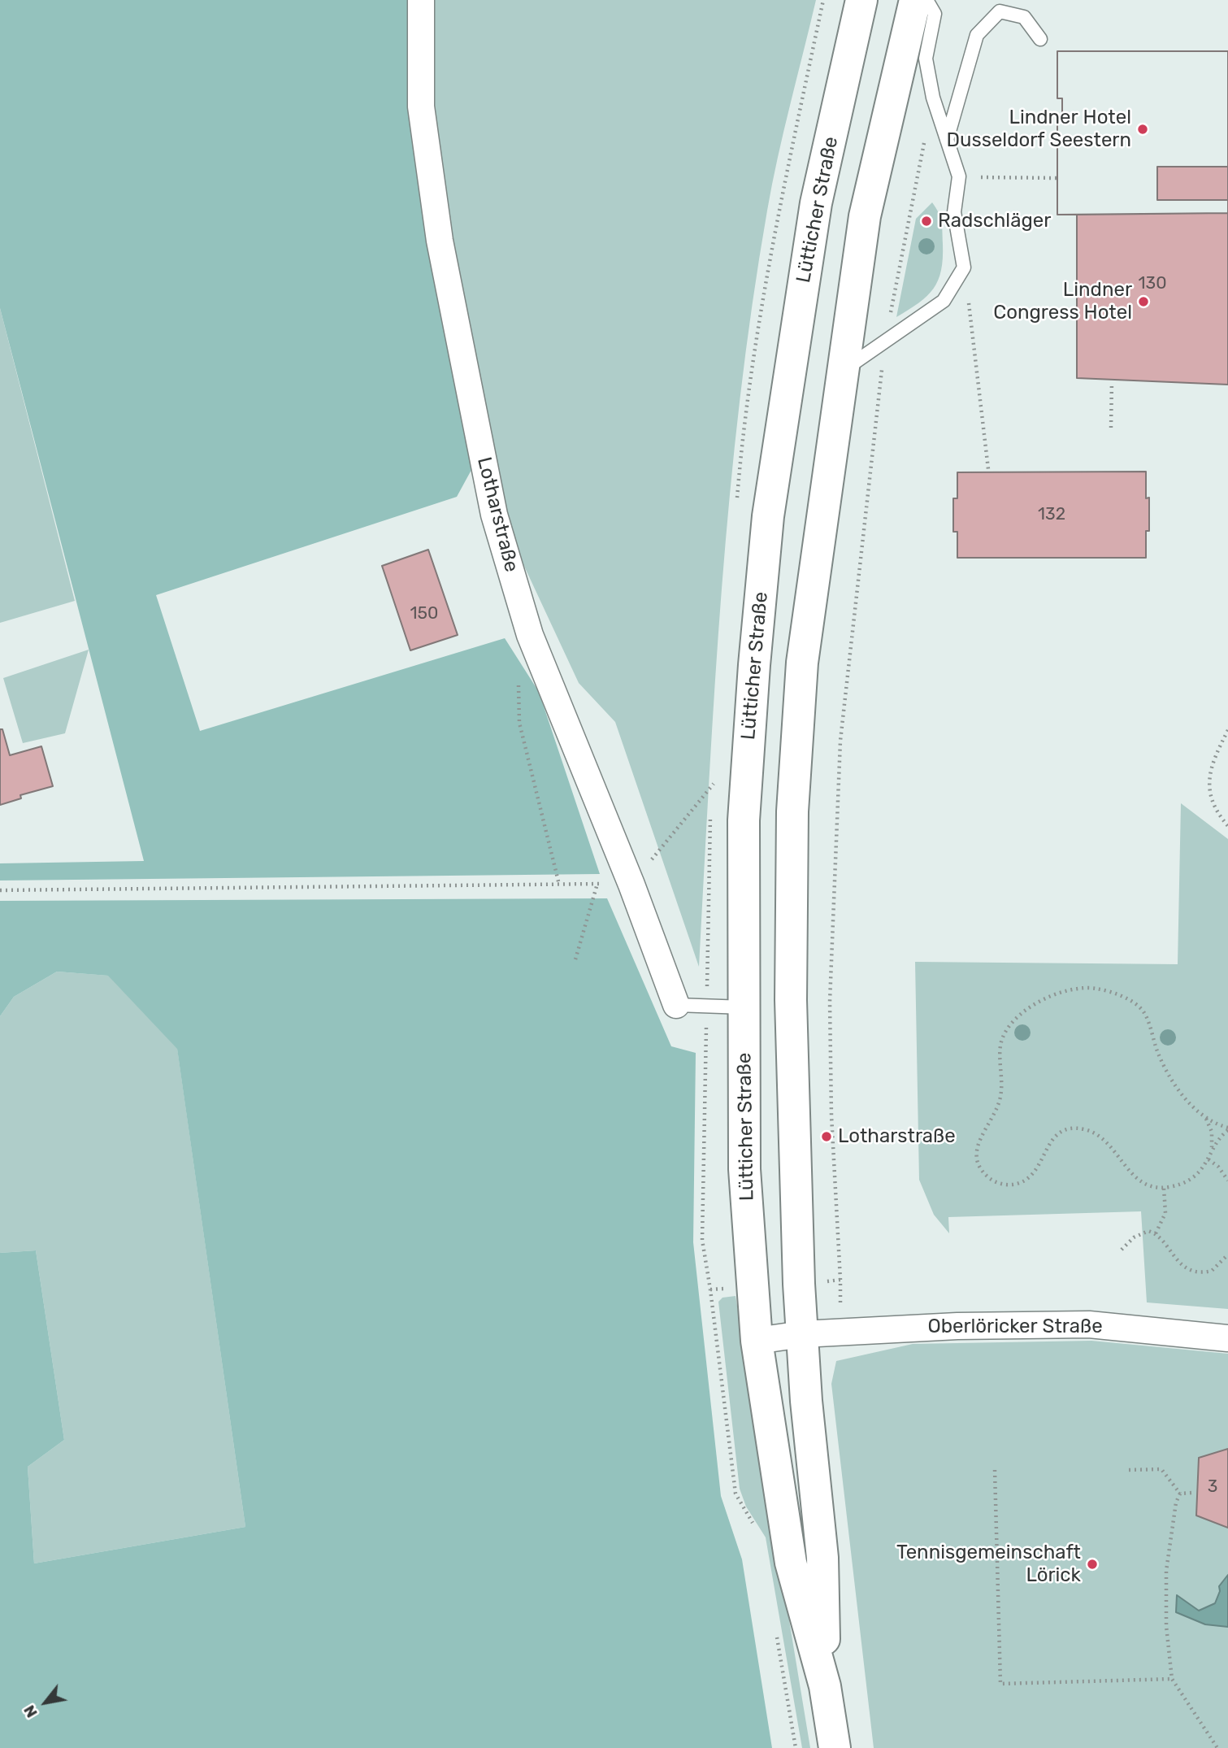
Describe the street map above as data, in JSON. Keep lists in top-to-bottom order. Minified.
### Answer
{"streets":{"main road":["Lütticher Straße"],"street":["Lotharstraße","Oberlöricker Straße"]},"crossings":[["Lütticher Straße","Oberlöricker Straße"]],"places":["Lindner Hotel Dusseldorf Seestern","Radschläger","Lindner Congress Hotel","Lotharstraße","Tennisgemeinschaft Lörick"],"house_numbers":["130","132","150","3"],"north":"bottom left"}
